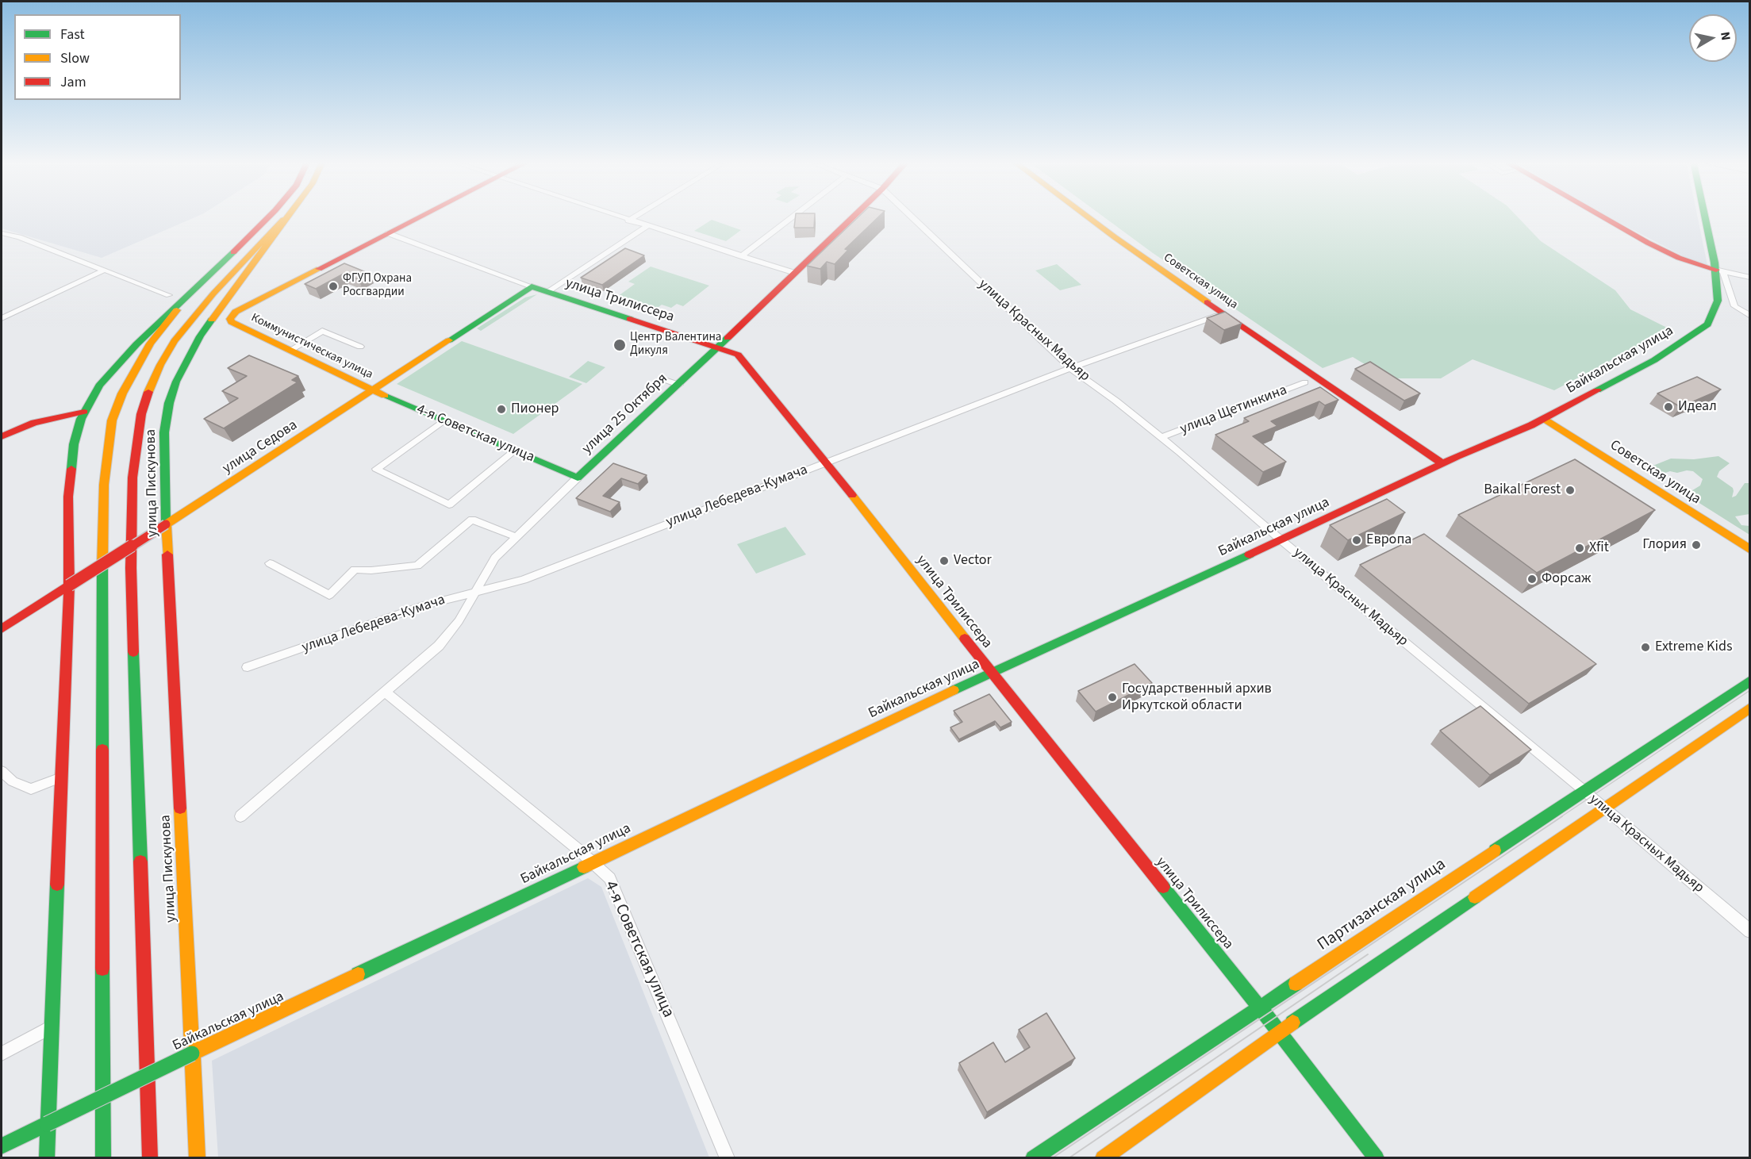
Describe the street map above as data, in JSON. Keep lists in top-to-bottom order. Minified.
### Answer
{"streets":{"main road":["Советская улица","улица Трилиссера","Коммунистическая улица","Байкальская улица","улица 25 Октября","4-я Советская улица","улица Седова","улица Пискунова","Партизанская улица"],"street":["улица Красных Мадьяр","улица Щетинкина","улица Лебедева-Кумача"]},"crossings":[["Советская улица","Байкальская улица"],["Советская улица","улица Лебедева-Кумача"],["улица Трилиссера","Коммунистическая улица"],["улица Трилиссера","Байкальская улица"],["улица Трилиссера","улица 25 Октября"],["улица Трилиссера","улица Седова"],["улица Трилиссера","улица Лебедева-Кумача"],["улица Трилиссера","Партизанская улица"],["улица Красных Мадьяр","Байкальская улица"],["улица Красных Мадьяр","улица Щетинкина"],["улица Красных Мадьяр","улица Лебедева-Кумача"],["улица Красных Мадьяр","Партизанская улица"],["Коммунистическая улица","4-я Советская улица"],["Коммунистическая улица","улица Седова"],["Байкальская улица","4-я Советская улица"],["Байкальская улица","улица Пискунова"],["улица 25 Октября","4-я Советская улица"],["улица 25 Октября","улица Лебедева-Кумача"],["4-я Советская улица","улица Седова"],["улица Седова","улица Пискунова"]],"places":["ФГУП Охрана Росгвардии","Центр Валентина Дикуля","Идеал","Пионер","Baikal Forest","Европа","Глория","Xfit","Vector","Форсаж","Extreme Kids","Государственный архив Иркутской области"],"legend":["Fast","Slow","Jam"],"north":"right"}
